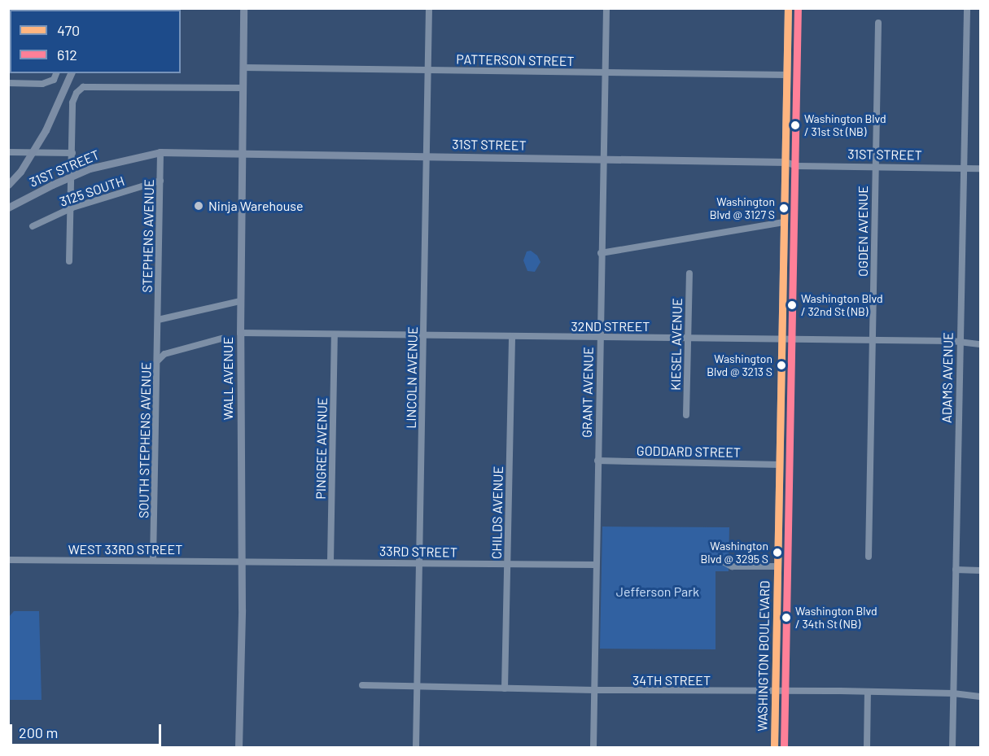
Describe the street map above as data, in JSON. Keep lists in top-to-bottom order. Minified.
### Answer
{"streets":{"main road":["31ST STREET","WALL AVENUE","WASHINGTON BOULEVARD"],"street":["PATTERSON STREET","3125 SOUTH","OGDEN AVENUE","STEPHENS AVENUE","32ND STREET","KIESEL AVENUE","LINCOLN AVENUE","ADAMS AVENUE","GRANT AVENUE","SOUTH STEPHENS AVENUE","PINGREE AVENUE","GODDARD STREET","CHILDS AVENUE","WEST 33RD STREET","33RD STREET","34TH STREET"]},"crossings":[["PATTERSON STREET","LINCOLN AVENUE"],["PATTERSON STREET","WALL AVENUE"],["PATTERSON STREET","GRANT AVENUE"],["PATTERSON STREET","WASHINGTON BOULEVARD"],["31ST STREET","OGDEN AVENUE"],["31ST STREET","STEPHENS AVENUE"],["31ST STREET","LINCOLN AVENUE"],["31ST STREET","ADAMS AVENUE"],["31ST STREET","WALL AVENUE"],["31ST STREET","GRANT AVENUE"],["31ST STREET","WASHINGTON BOULEVARD"],["3125 SOUTH","STEPHENS AVENUE"],["OGDEN AVENUE","32ND STREET"],["STEPHENS AVENUE","SOUTH STEPHENS AVENUE"],["32ND STREET","KIESEL AVENUE"],["32ND STREET","LINCOLN AVENUE"],["32ND STREET","ADAMS AVENUE"],["32ND STREET","WALL AVENUE"],["32ND STREET","GRANT AVENUE"],["32ND STREET","PINGREE AVENUE"],["32ND STREET","CHILDS AVENUE"],["32ND STREET","WASHINGTON BOULEVARD"],["LINCOLN AVENUE","33RD STREET"],["LINCOLN AVENUE","34TH STREET"],["ADAMS AVENUE","34TH STREET"],["WALL AVENUE","WEST 33RD STREET"],["WALL AVENUE","33RD STREET"],["GRANT AVENUE","GODDARD STREET"],["GRANT AVENUE","33RD STREET"],["GRANT AVENUE","34TH STREET"],["SOUTH STEPHENS AVENUE","WEST 33RD STREET"],["PINGREE AVENUE","33RD STREET"],["GODDARD STREET","WASHINGTON BOULEVARD"],["CHILDS AVENUE","33RD STREET"],["CHILDS AVENUE","34TH STREET"],["WEST 33RD STREET","33RD STREET"],["WASHINGTON BOULEVARD","34TH STREET"]],"parks":["Jefferson Park"],"places":["Washington Blvd / 31st St (NB)","Ninja Warehouse","Washington Blvd @ 3127 S","Washington Blvd / 32nd St (NB)","Washington Blvd @ 3213 S","Washington Blvd @ 3295 S","Washington Blvd / 34th St (NB)"],"lines":["transit line 470","transit line 612"],"legend":["470","612"],"scale_bar":"200 m"}
